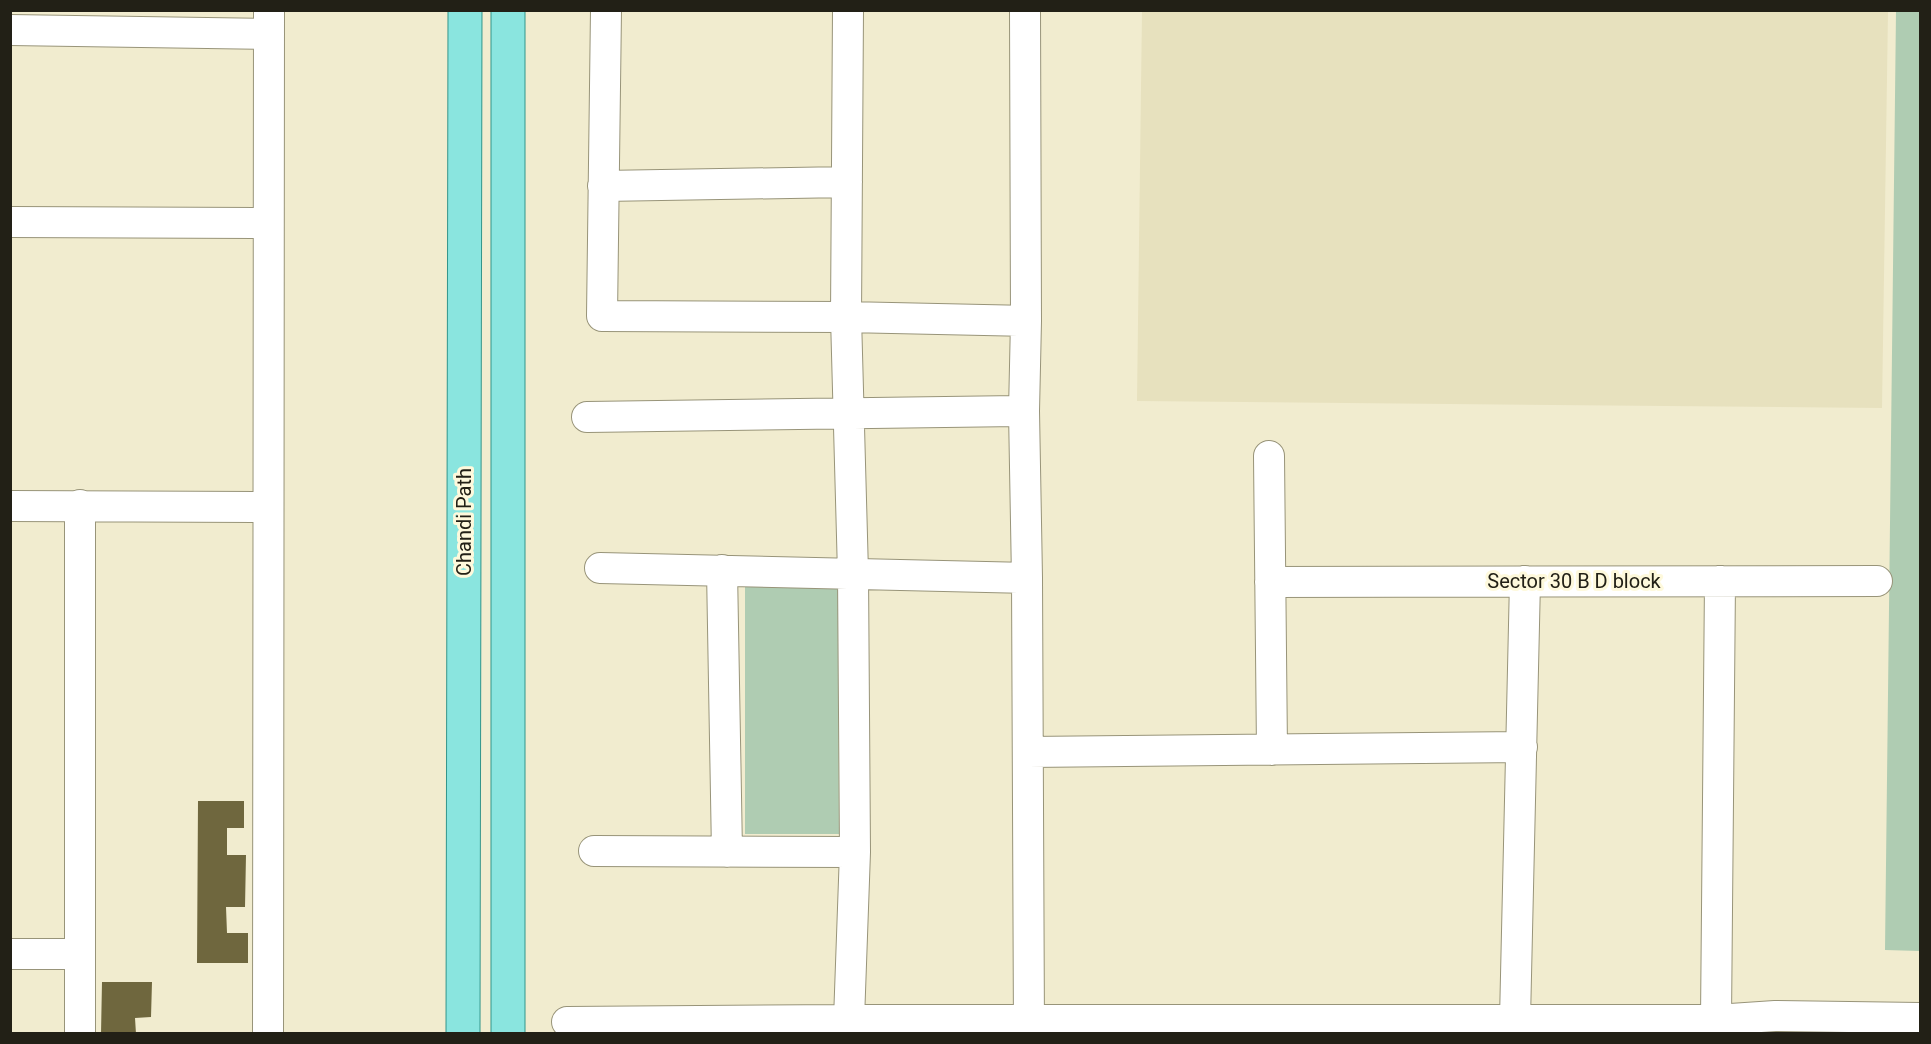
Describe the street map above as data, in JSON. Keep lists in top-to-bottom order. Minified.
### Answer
{"streets":{"main road":["Chandi Path"],"street":["Sector 30 B D block"]}}
